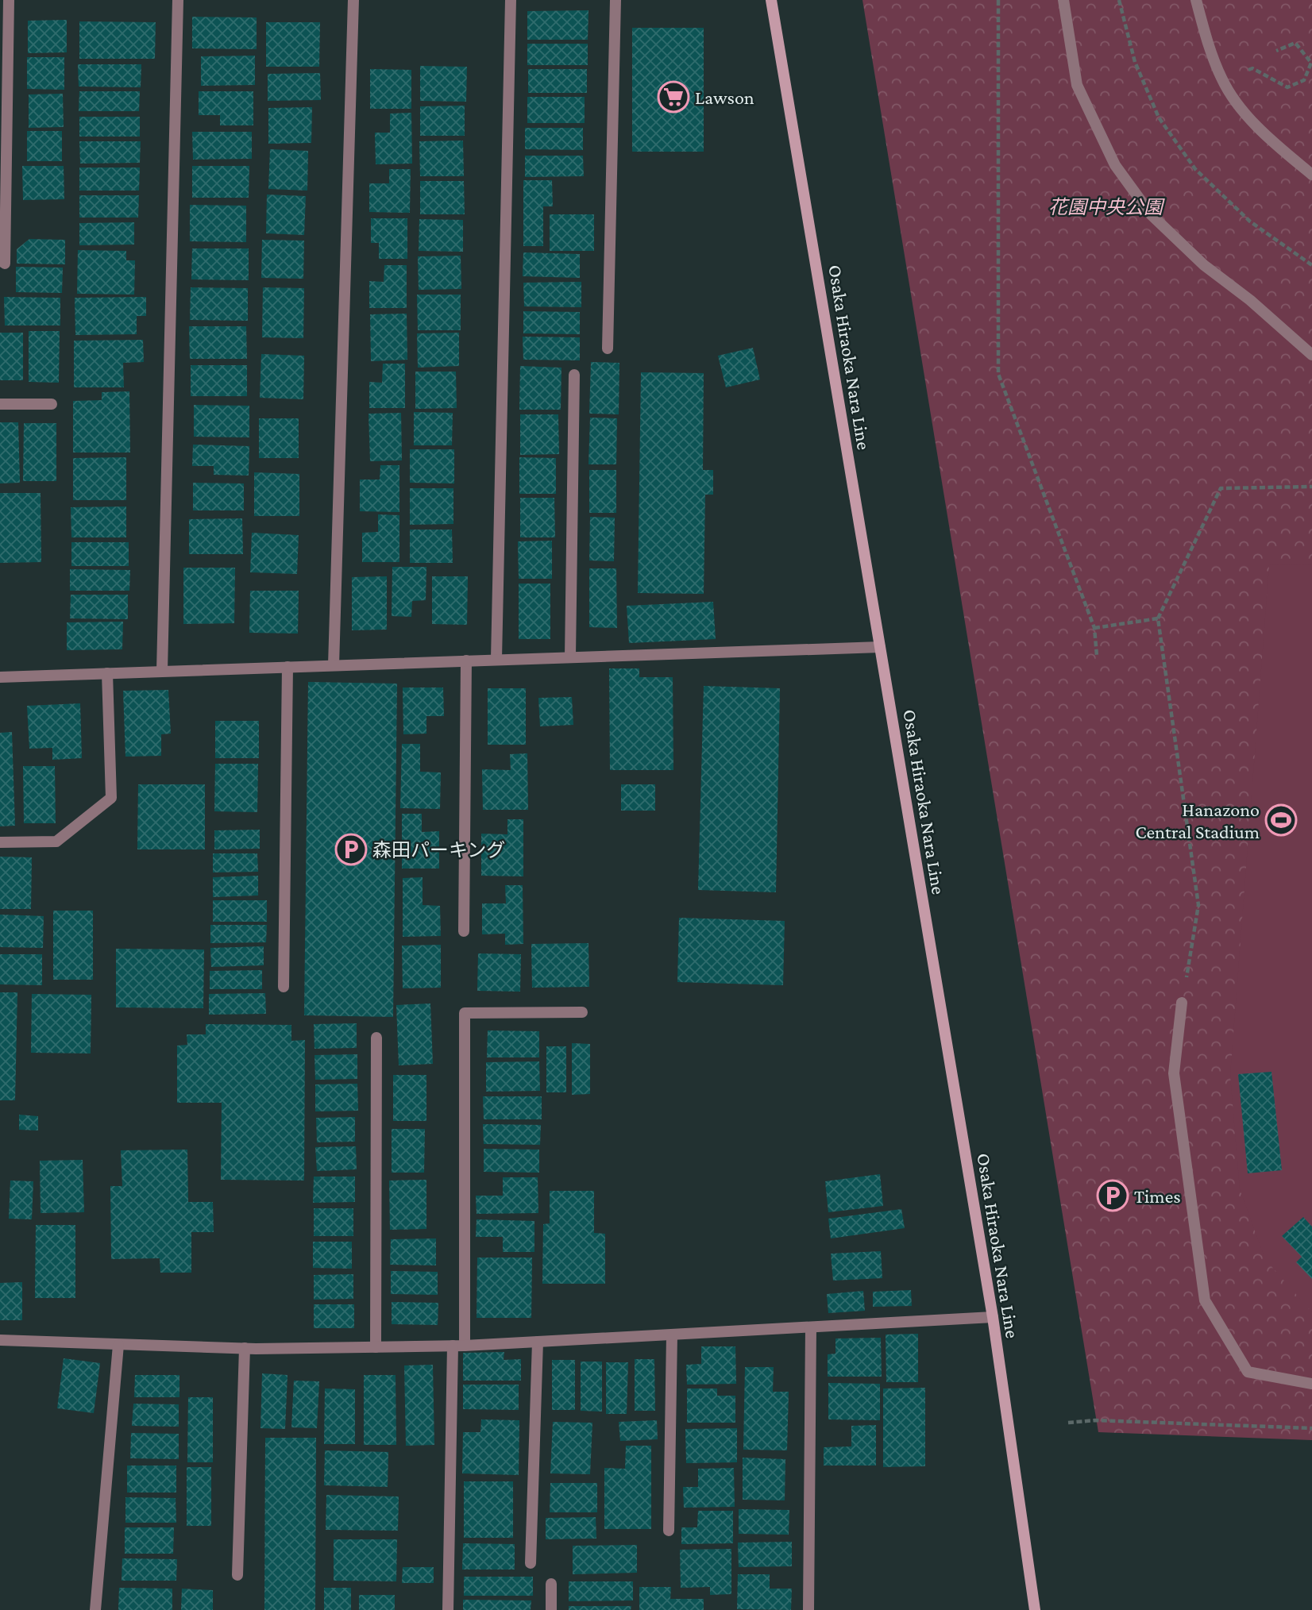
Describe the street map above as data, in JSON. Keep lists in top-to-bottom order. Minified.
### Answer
{"streets":{"main road":["Osaka Hiraoka Nara Line"]},"parks":["花園中央公園"],"places":{"supermarket":["Lawson"],"sports":["Hanazono Central Stadium"],"parking":["森田パーキング","Times"]}}
